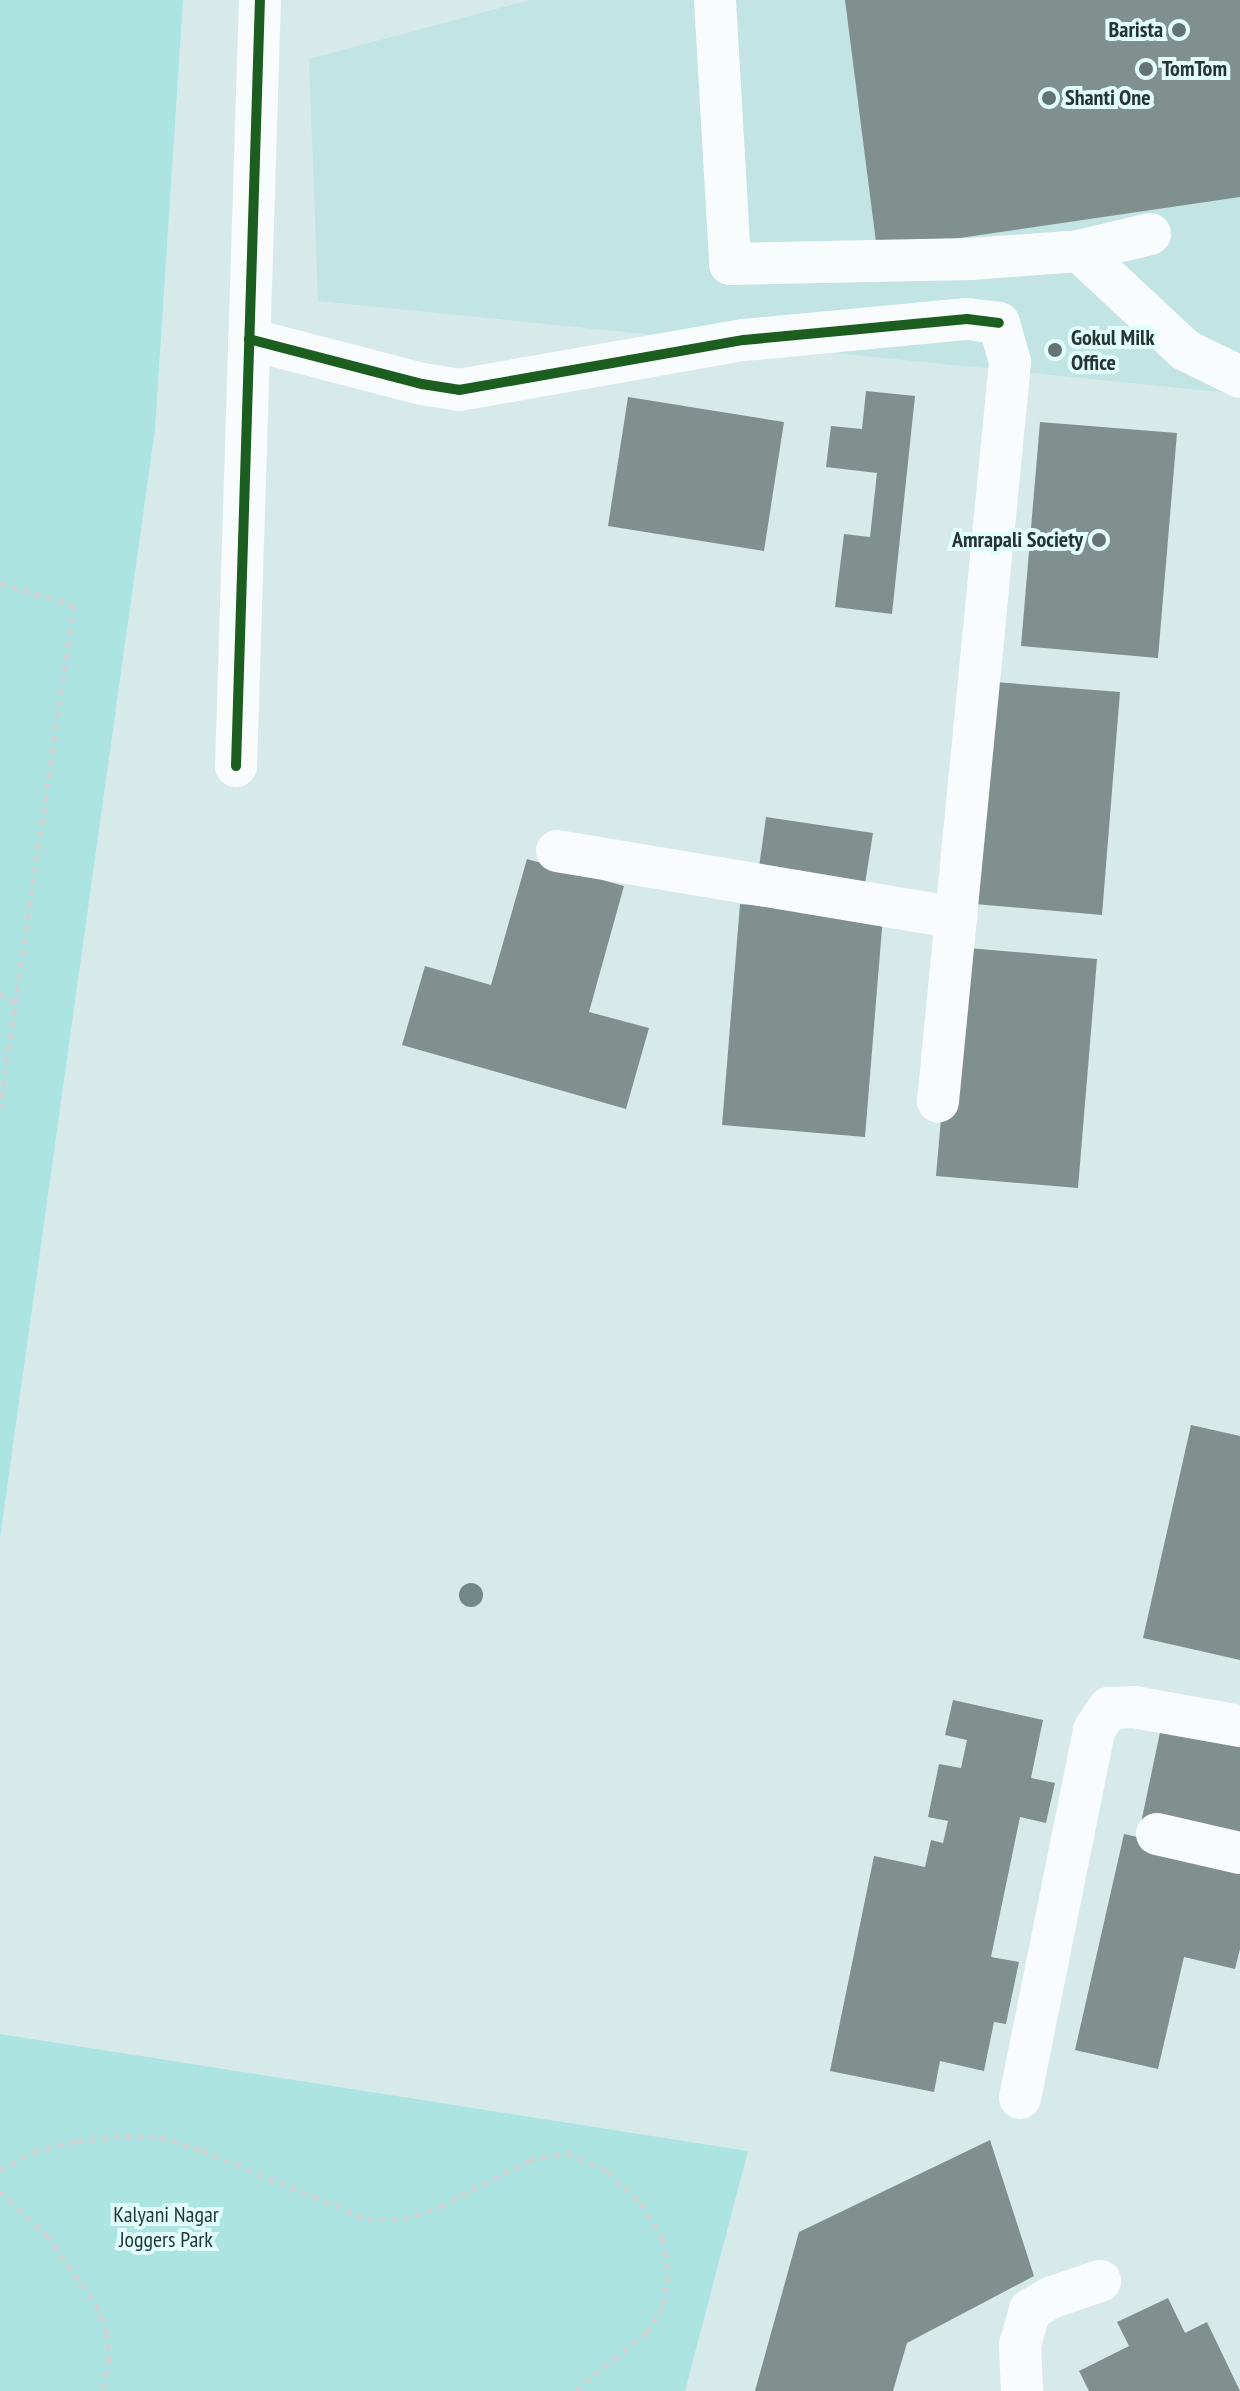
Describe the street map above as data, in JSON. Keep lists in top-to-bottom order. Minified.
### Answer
{"parks":["Kalyani Nagar Joggers Park"],"places":["Barista","TomTom","Shanti One","Gokul Milk Office","Amrapali Society"]}
